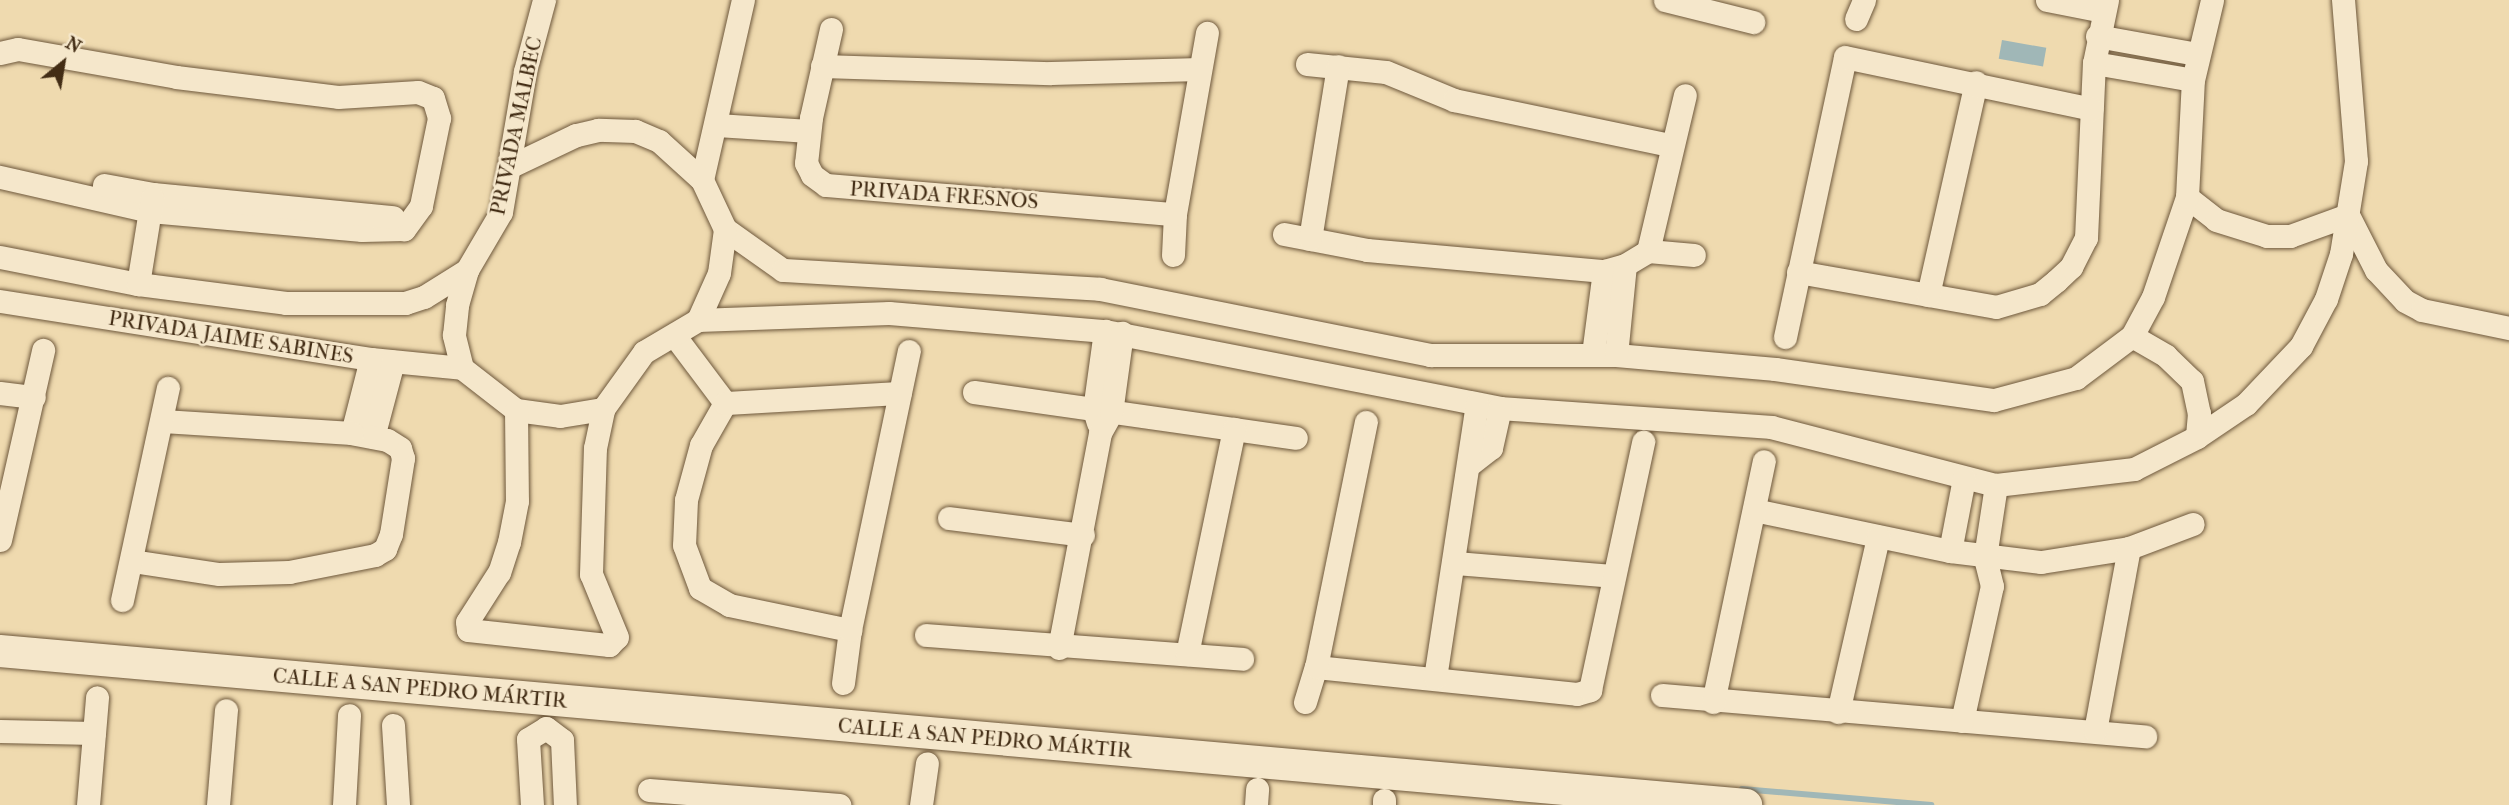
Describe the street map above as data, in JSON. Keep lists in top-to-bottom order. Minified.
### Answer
{"streets":{"main road":["CALLE A SAN PEDRO MÁRTIR"],"street":["PRIVADA MALBEC","PRIVADA FRESNOS","PRIVADA JAIME SABINES"]},"crossings":[["PRIVADA MALBEC","PRIVADA JAIME SABINES"]],"north":"top right"}
